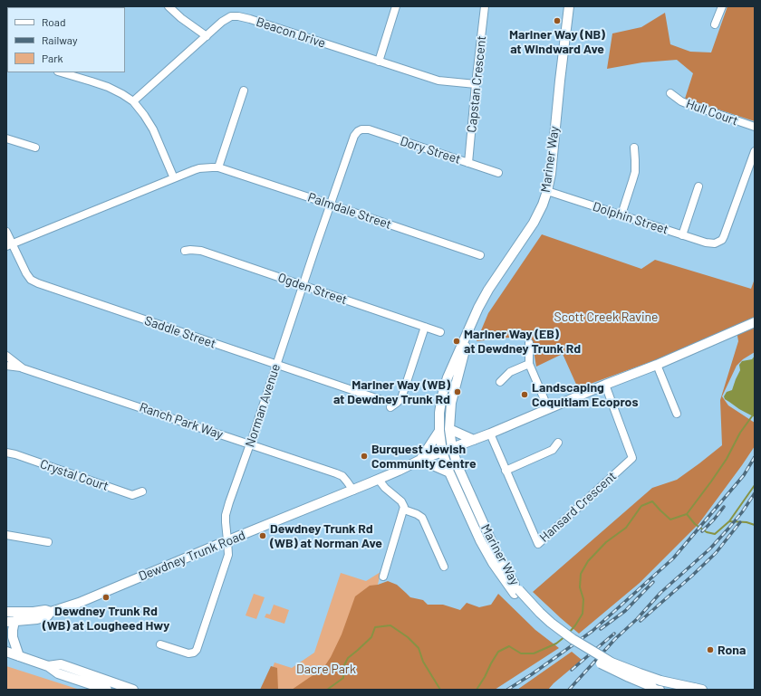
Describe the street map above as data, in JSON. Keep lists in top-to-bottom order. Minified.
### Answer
{"streets":{"main road":["Mariner Way","Dewdney Trunk Road"],"street":["Beacon Drive","Capstan Crescent","Hull Court","Dory Street","Palmdale Street","Dolphin Street","Ogden Street","Saddle Street","Norman Avenue","Ranch Park Way","Crystal Court","Hansard Crescent"]},"crossings":[["Beacon Drive","Capstan Crescent"],["Capstan Crescent","Dory Street"],["Dory Street","Norman Avenue"],["Mariner Way","Dolphin Street"],["Mariner Way","Dewdney Trunk Road"],["Palmdale Street","Norman Avenue"],["Ogden Street","Norman Avenue"],["Saddle Street","Norman Avenue"],["Norman Avenue","Ranch Park Way"],["Norman Avenue","Dewdney Trunk Road"],["Ranch Park Way","Dewdney Trunk Road"],["Hansard Crescent","Dewdney Trunk Road"]],"parks":["Scott Creek Ravine","Dacre Park"],"places":["Mariner Way (NB) at Windward Ave","Mariner Way (EB) at Dewdney Trunk Rd","Mariner Way (WB) at Dewdney Trunk Rd","Landscaping Coquitlam Ecopros","Burquest Jewish Community Centre","Dewdney Trunk Rd (WB) at Norman Ave","Dewdney Trunk Rd (WB) at Lougheed Hwy","Rona"],"legend":["Road","Railway","Park"]}
